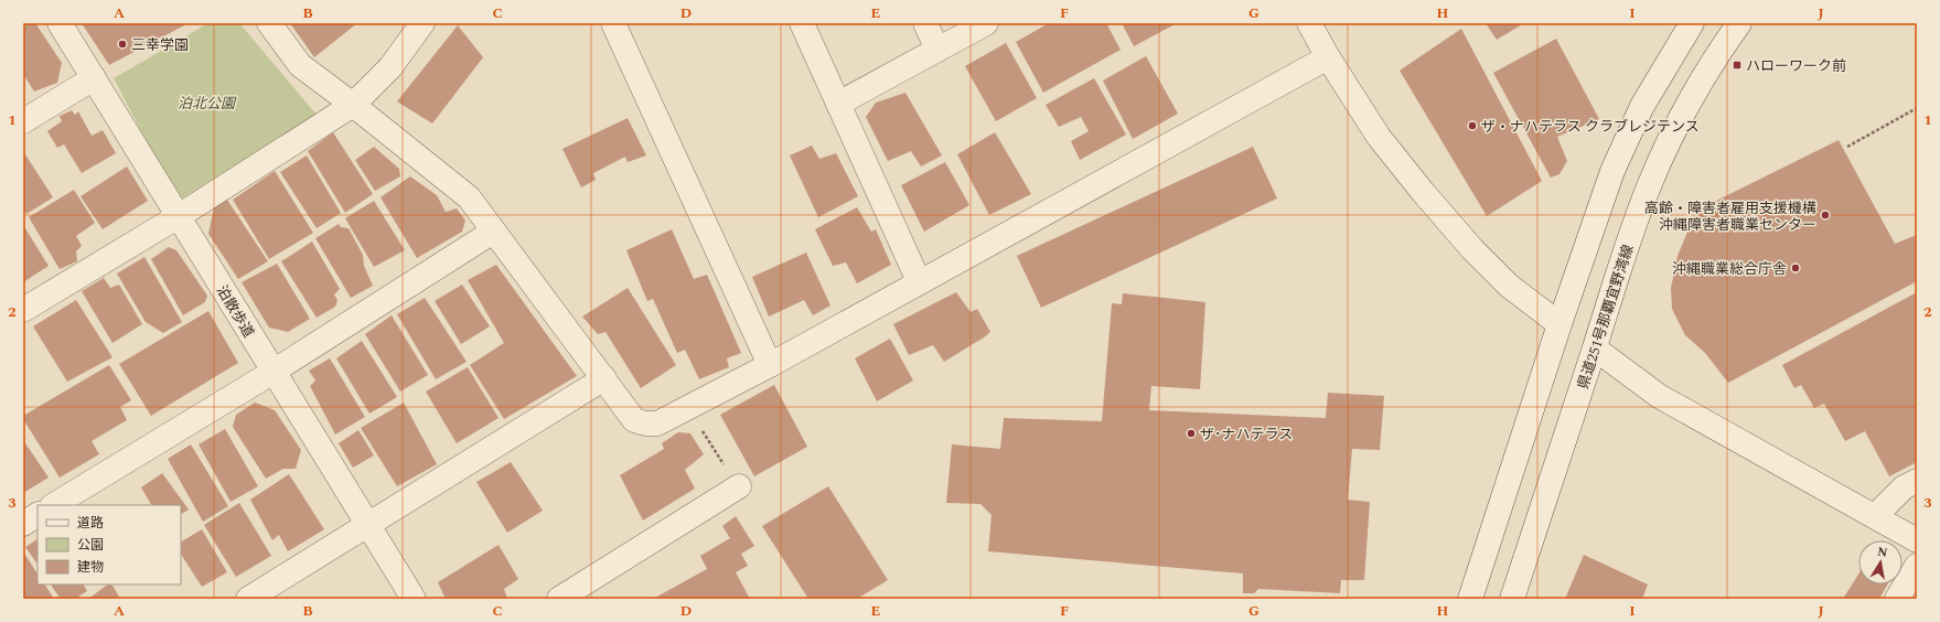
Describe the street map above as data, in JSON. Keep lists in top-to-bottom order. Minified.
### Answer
{"streets":{"street":["泊散歩道","県道251号那覇宜野湾線"]},"parks":["泊北公園"],"places":{"other":["三幸学園","ザ・ナハテラス クラブレジテンス","高齢・障害者雇用支援機構 沖縄障害者職業センター","沖縄職業総合庁舎","ザ･ナハテラス"],"transit":["ハローワーク前"]},"legend":["道路","公園","建物"],"north":"top","grid":{"columns":["A","B","C","D","E","F","G","H","I","J"],"rows":["1","2","3"]}}
